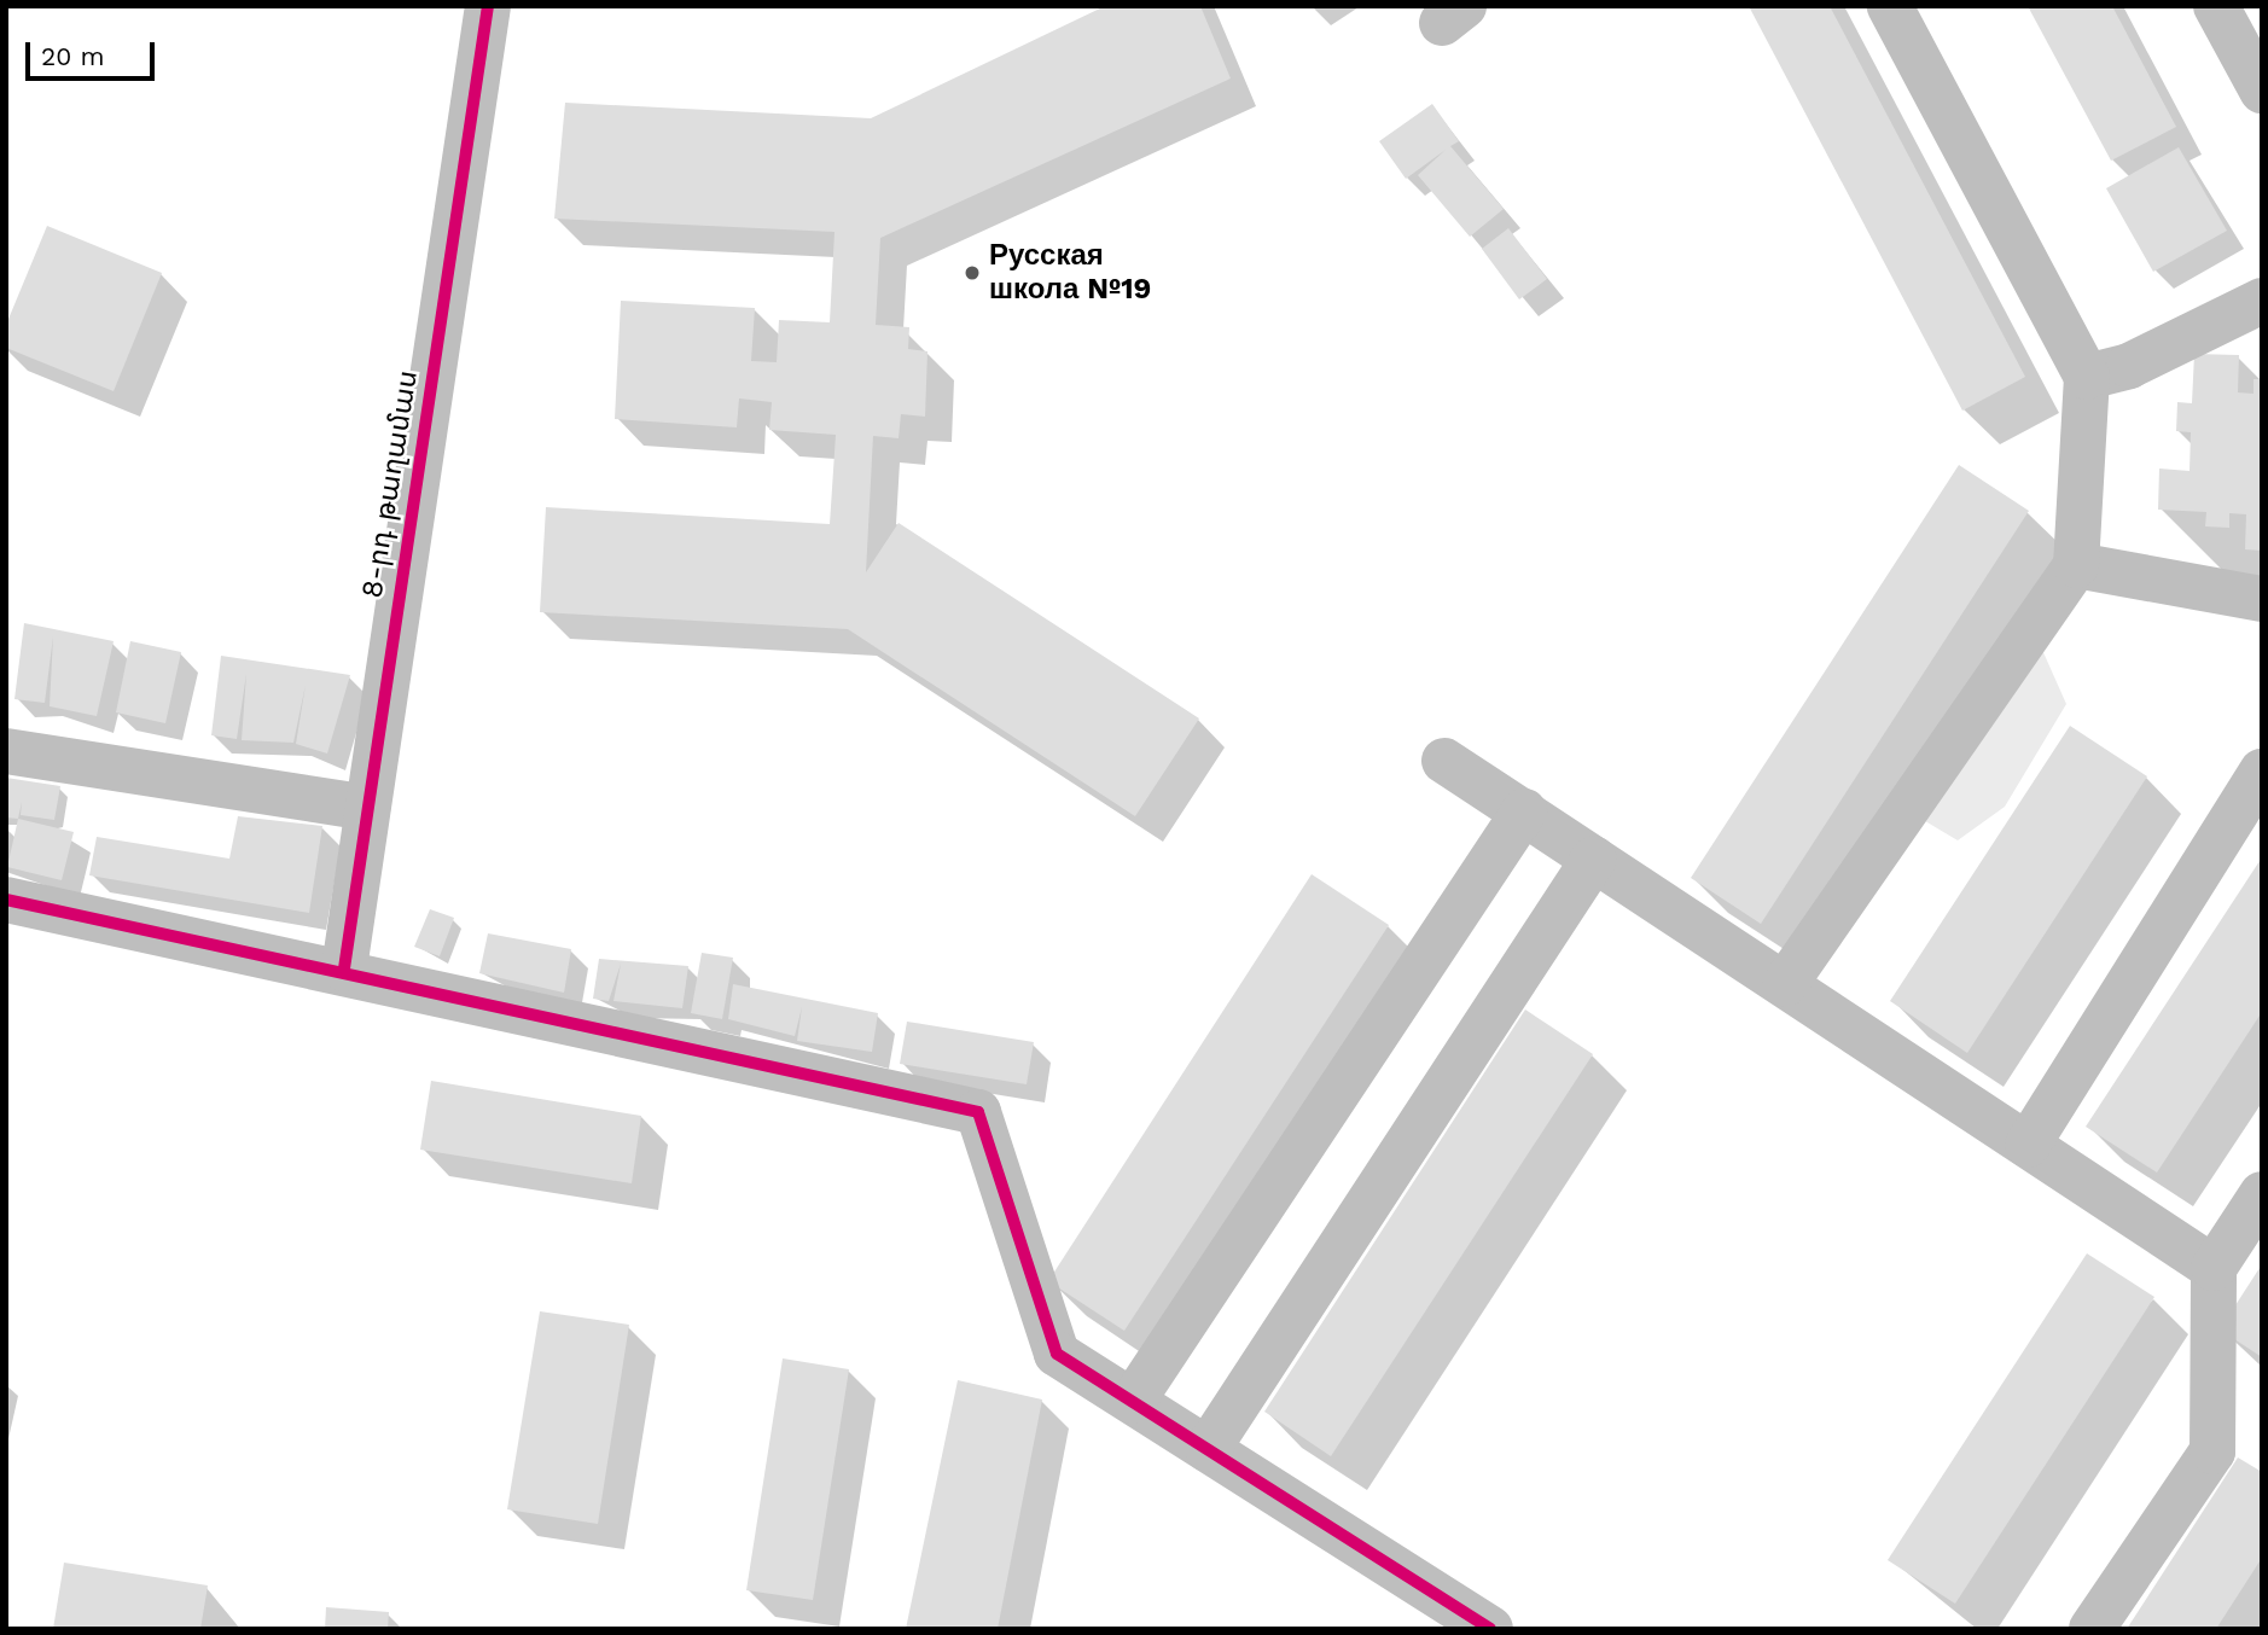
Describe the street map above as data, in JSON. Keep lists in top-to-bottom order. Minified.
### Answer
{"streets":{"street":["8-րդ թաղամաս"]},"places":["Русская школа №19"],"scale_bar":"20 m"}
